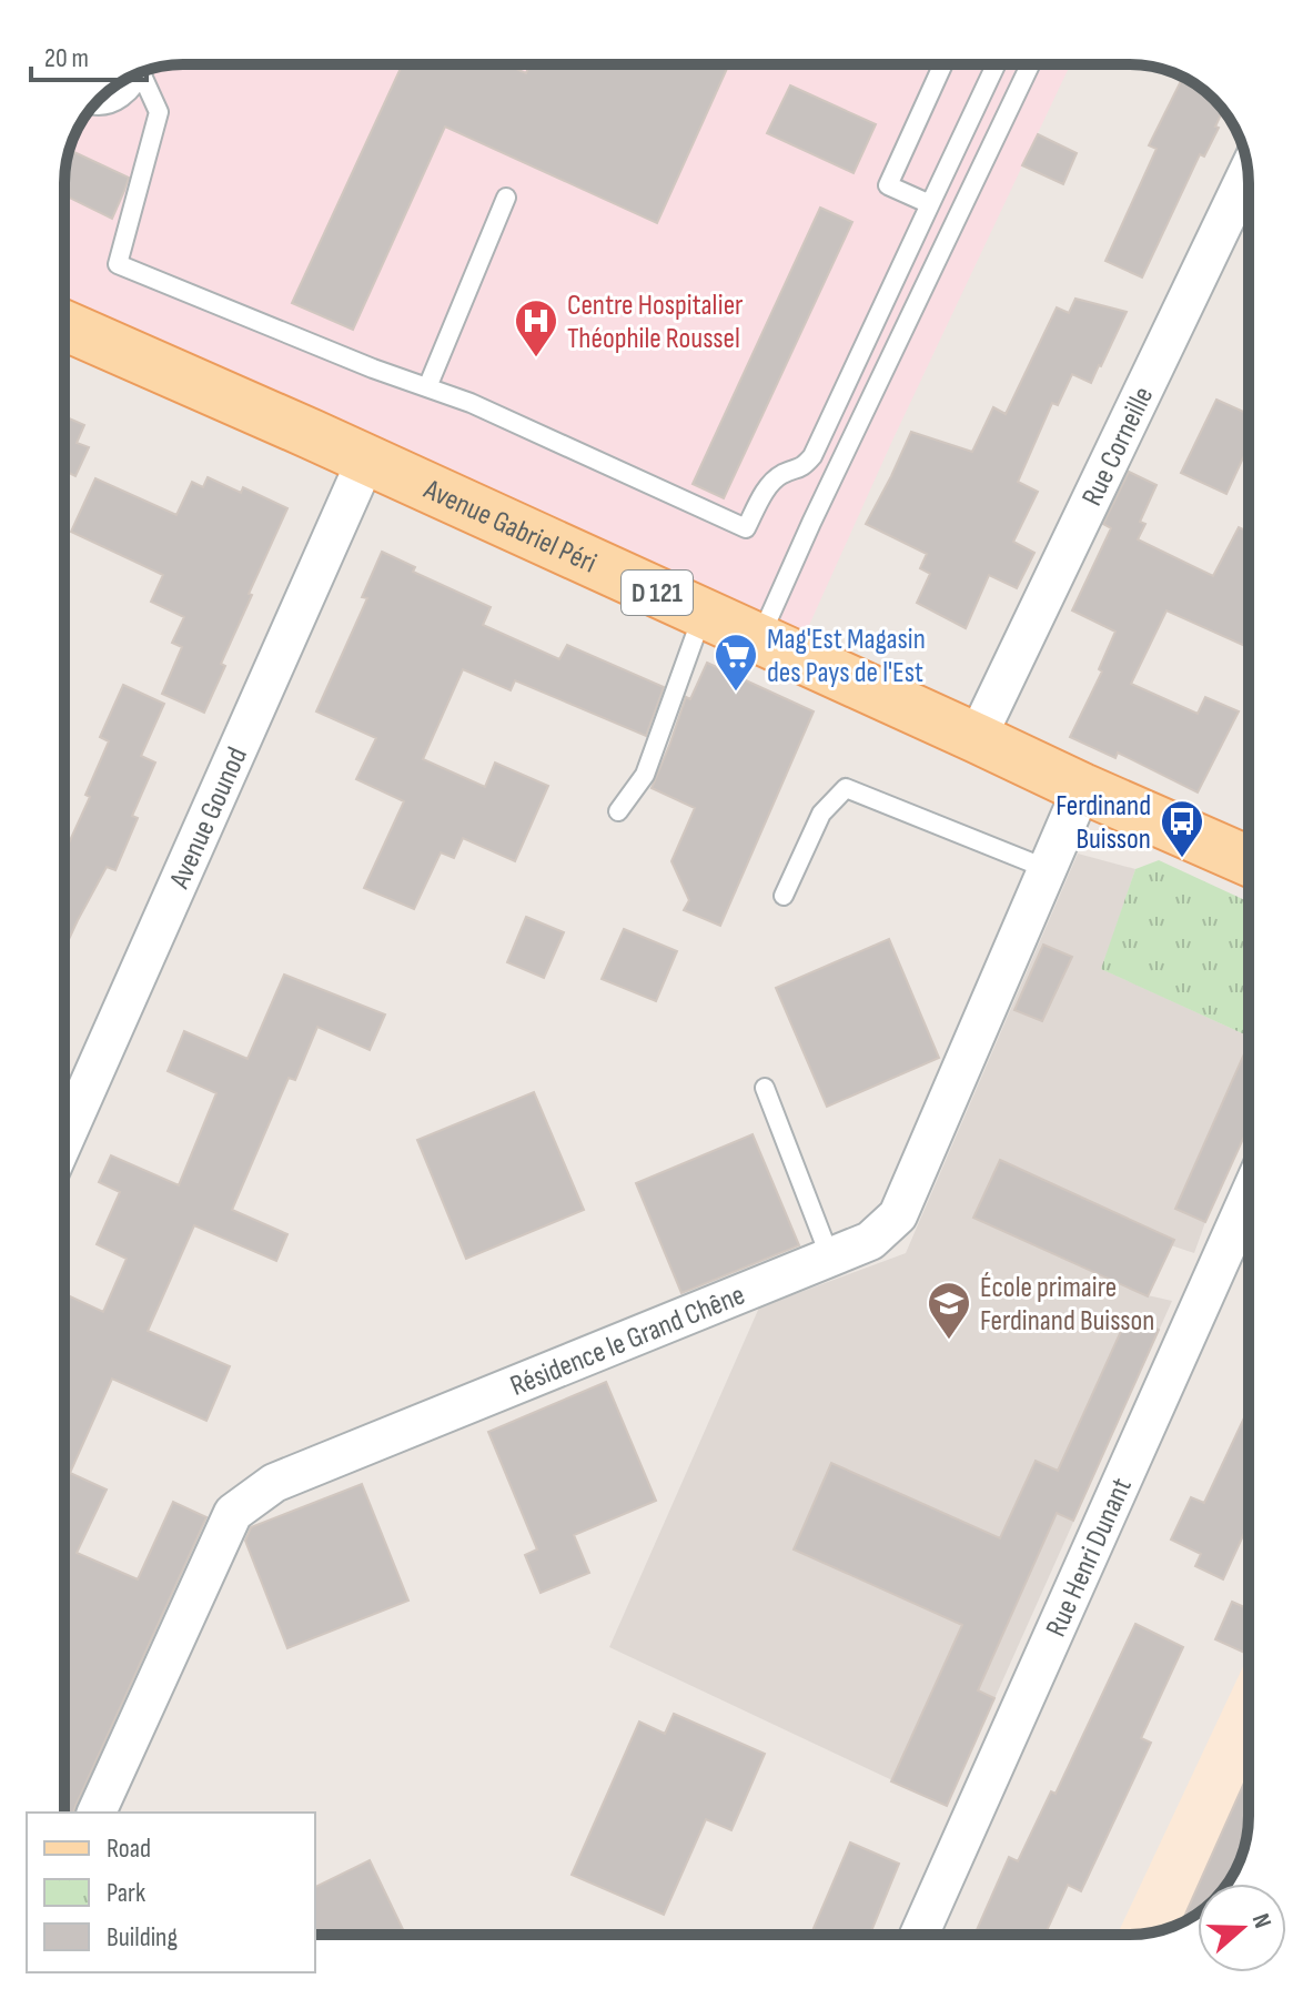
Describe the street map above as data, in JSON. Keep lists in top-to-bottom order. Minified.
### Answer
{"streets":{"main road":["Avenue Gabriel Péri","D 121"],"street":["Rue Corneille","Avenue Gounod","Résidence le Grand Chêne","Rue Henri Dunant"]},"crossings":[["Rue Corneille","Avenue Gabriel Péri"],["Avenue Gabriel Péri","Avenue Gounod"],["Avenue Gabriel Péri","Résidence le Grand Chêne"]],"places":{"hospital":["Centre Hospitalier Théophile Roussel"],"supermarket":["Mag'Est Magasin des Pays de l'Est"],"bus stop":["Ferdinand Buisson"],"school or university":["École primaire Ferdinand Buisson"]},"legend":["Road","Park","Building"],"scale_bar":"20 m","north":"right"}
